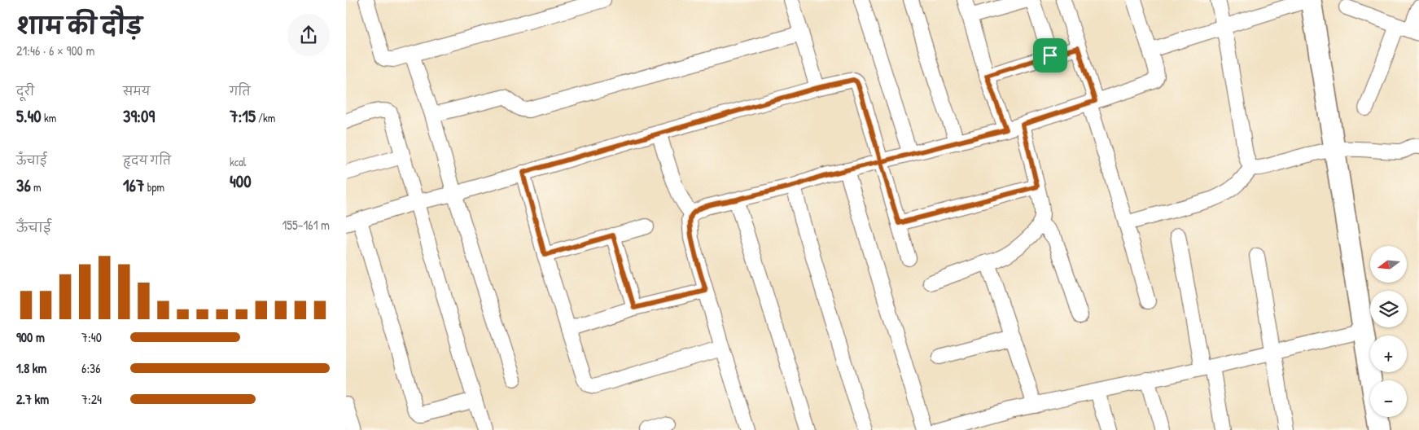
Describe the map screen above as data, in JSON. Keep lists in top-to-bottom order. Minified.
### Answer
{"north":"left","page":{"heading":["शाम की दौड़","21:46 · 6 × 900 m"],"stats":[["दूरी","5.40 km"],["समय","39:09"],["गति","7:15 /km"],["ऊँचाई","36 m"],["हृदय गति","167 bpm"],["kcal","400"]],"chart":["ऊँचाई","155–161 m"],"map_buttons":["+","−"],"list":[{"name":"900 m","note":"7:40"},{"name":"1.8 km","note":"6:36"},{"name":"2.7 km","note":"7:24"}]}}
